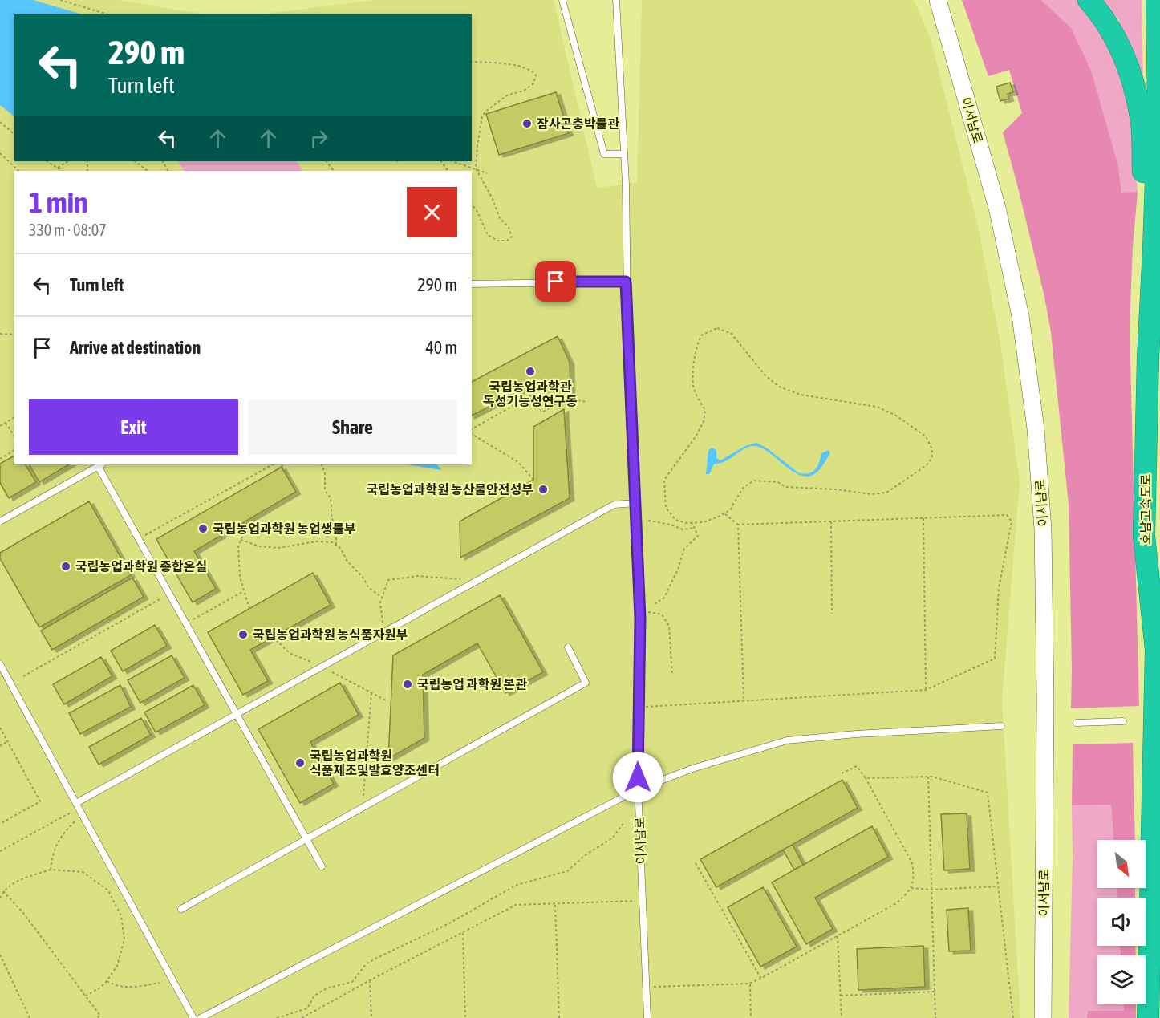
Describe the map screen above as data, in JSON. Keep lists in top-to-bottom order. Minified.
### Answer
{"streets":{"highway":["호남고속도로"],"main road":["이서남로"]},"places":["잠사곤충박물관","국립농업과학관 독성기능성연구동","국립농업과학원 농산물안전성부","국립농업과학원 농업생물부","국립농업과학원 종합온실","국립농업과학원 농식품자원부","국립농업 과학원 본관","국립농업과학원 식품제조및발효양조센터"],"north":"bottom right","page":{"turn":["290 m","Turn left"],"heading":["1 min","330 m · 08:07"],"list":[{"name":"Turn left","value":"290 m"},{"name":"Arrive at destination","value":"40 m"}],"buttons":["Exit","Share"]}}
